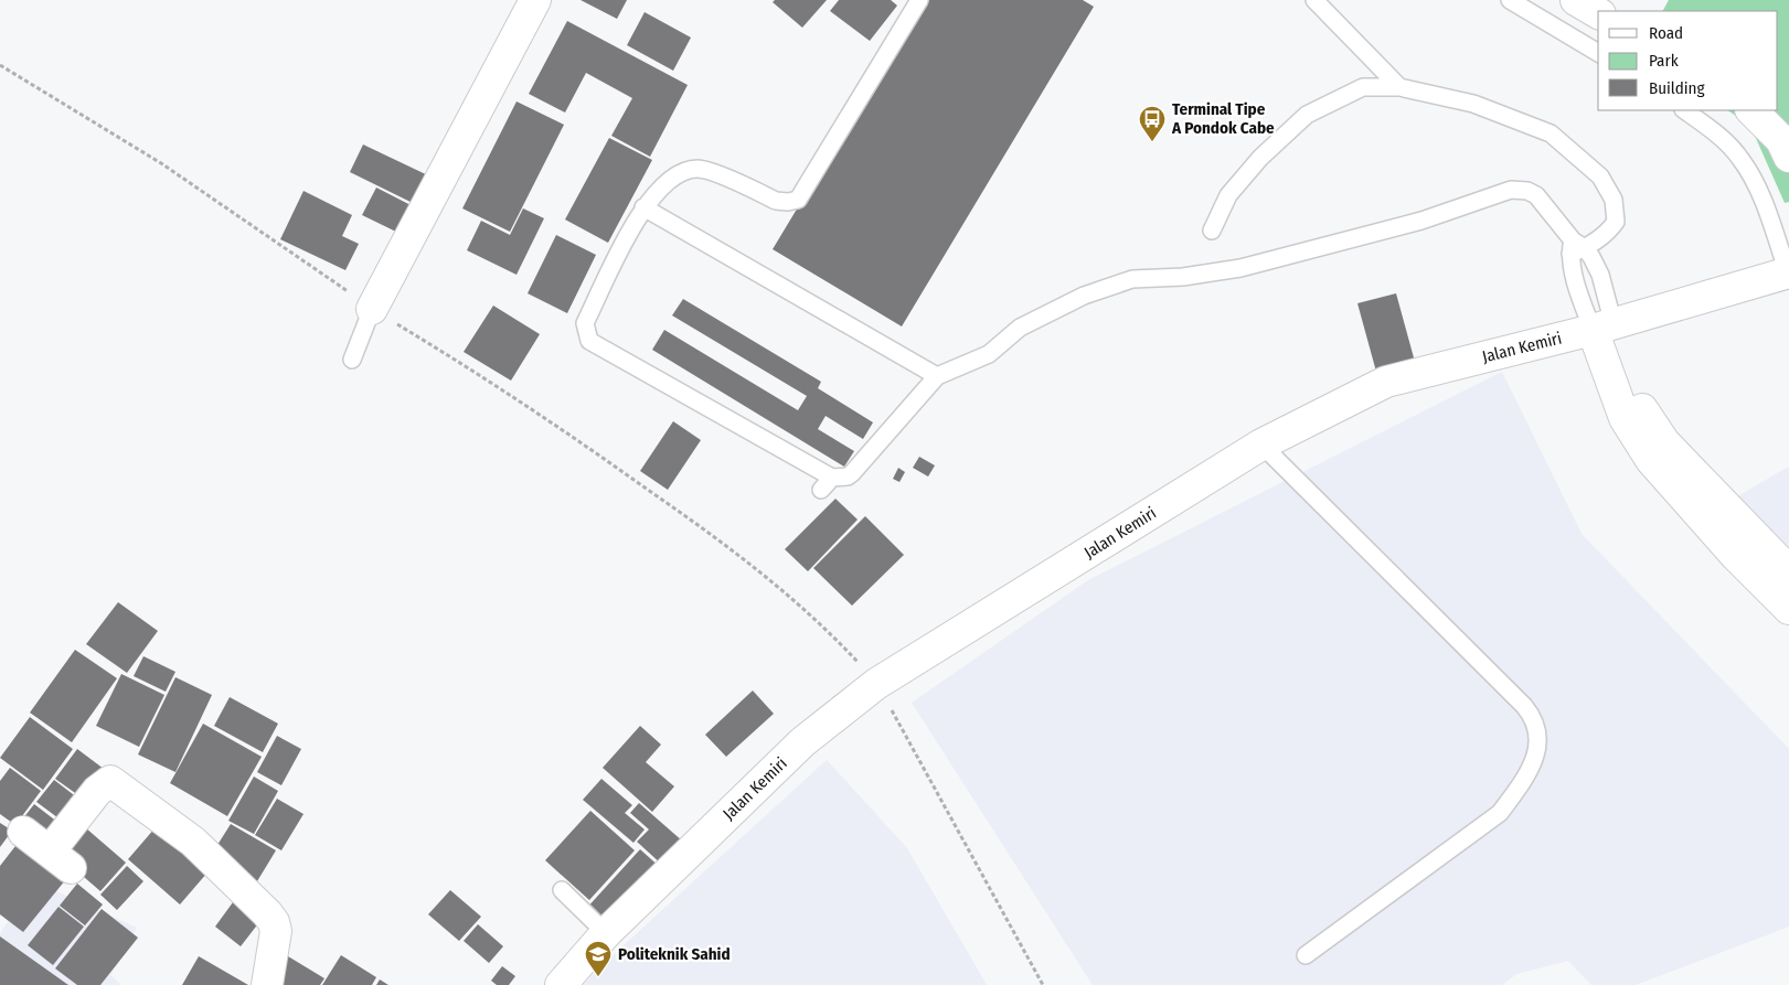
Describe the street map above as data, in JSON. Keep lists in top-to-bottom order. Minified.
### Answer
{"streets":{"street":["Jalan Kemiri"]},"places":{"bus stop":["Terminal Tipe A Pondok Cabe"],"school or university":["Politeknik Sahid"]},"legend":["Road","Park","Building"]}
